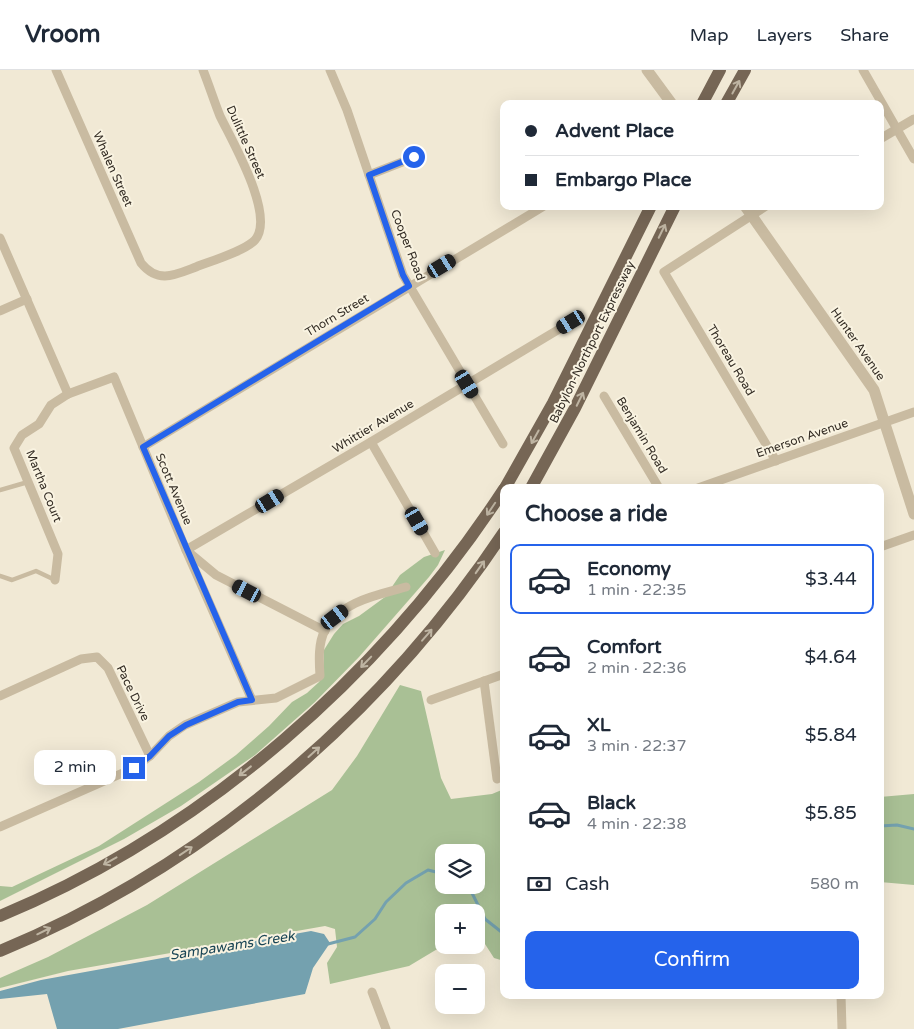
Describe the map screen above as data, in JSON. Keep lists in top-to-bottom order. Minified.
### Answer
{"streets":{"main road":["Babylon-Northport Expressway"],"street":["Dulittle Street","Whalen Street","Cooper Road","Thorn Street","Hunter Avenue","Thoreau Road","Whittier Avenue","Benjamin Road","Emerson Avenue","Martha Court","Scott Avenue","Pace Drive"]},"crossings":[["Dulittle Street","Whalen Street"],["Cooper Road","Thorn Street"],["Cooper Road","Whittier Avenue"],["Thorn Street","Scott Avenue"],["Hunter Avenue","Thoreau Road"],["Hunter Avenue","Emerson Avenue"],["Thoreau Road","Emerson Avenue"],["Whittier Avenue","Scott Avenue"],["Martha Court","Scott Avenue"]],"water":["Sampawams Creek"],"page":{"header":"Vroom","nav":["Map","Layers","Share"],"banner":["Advent Place","Embargo Place"],"heading":"Choose a ride","list":[{"name":"Economy","note":"1 min · 22:35","value":"$3.44"},{"name":"Comfort","note":"2 min · 22:36","value":"$4.64"},{"name":"XL","note":"3 min · 22:37","value":"$5.84"},{"name":"Black","note":"4 min · 22:38","value":"$5.85"}],"bubble":"2 min","map_buttons":["+","−"],"pay":["Cash","580 m"],"buttons":"Confirm"}}
